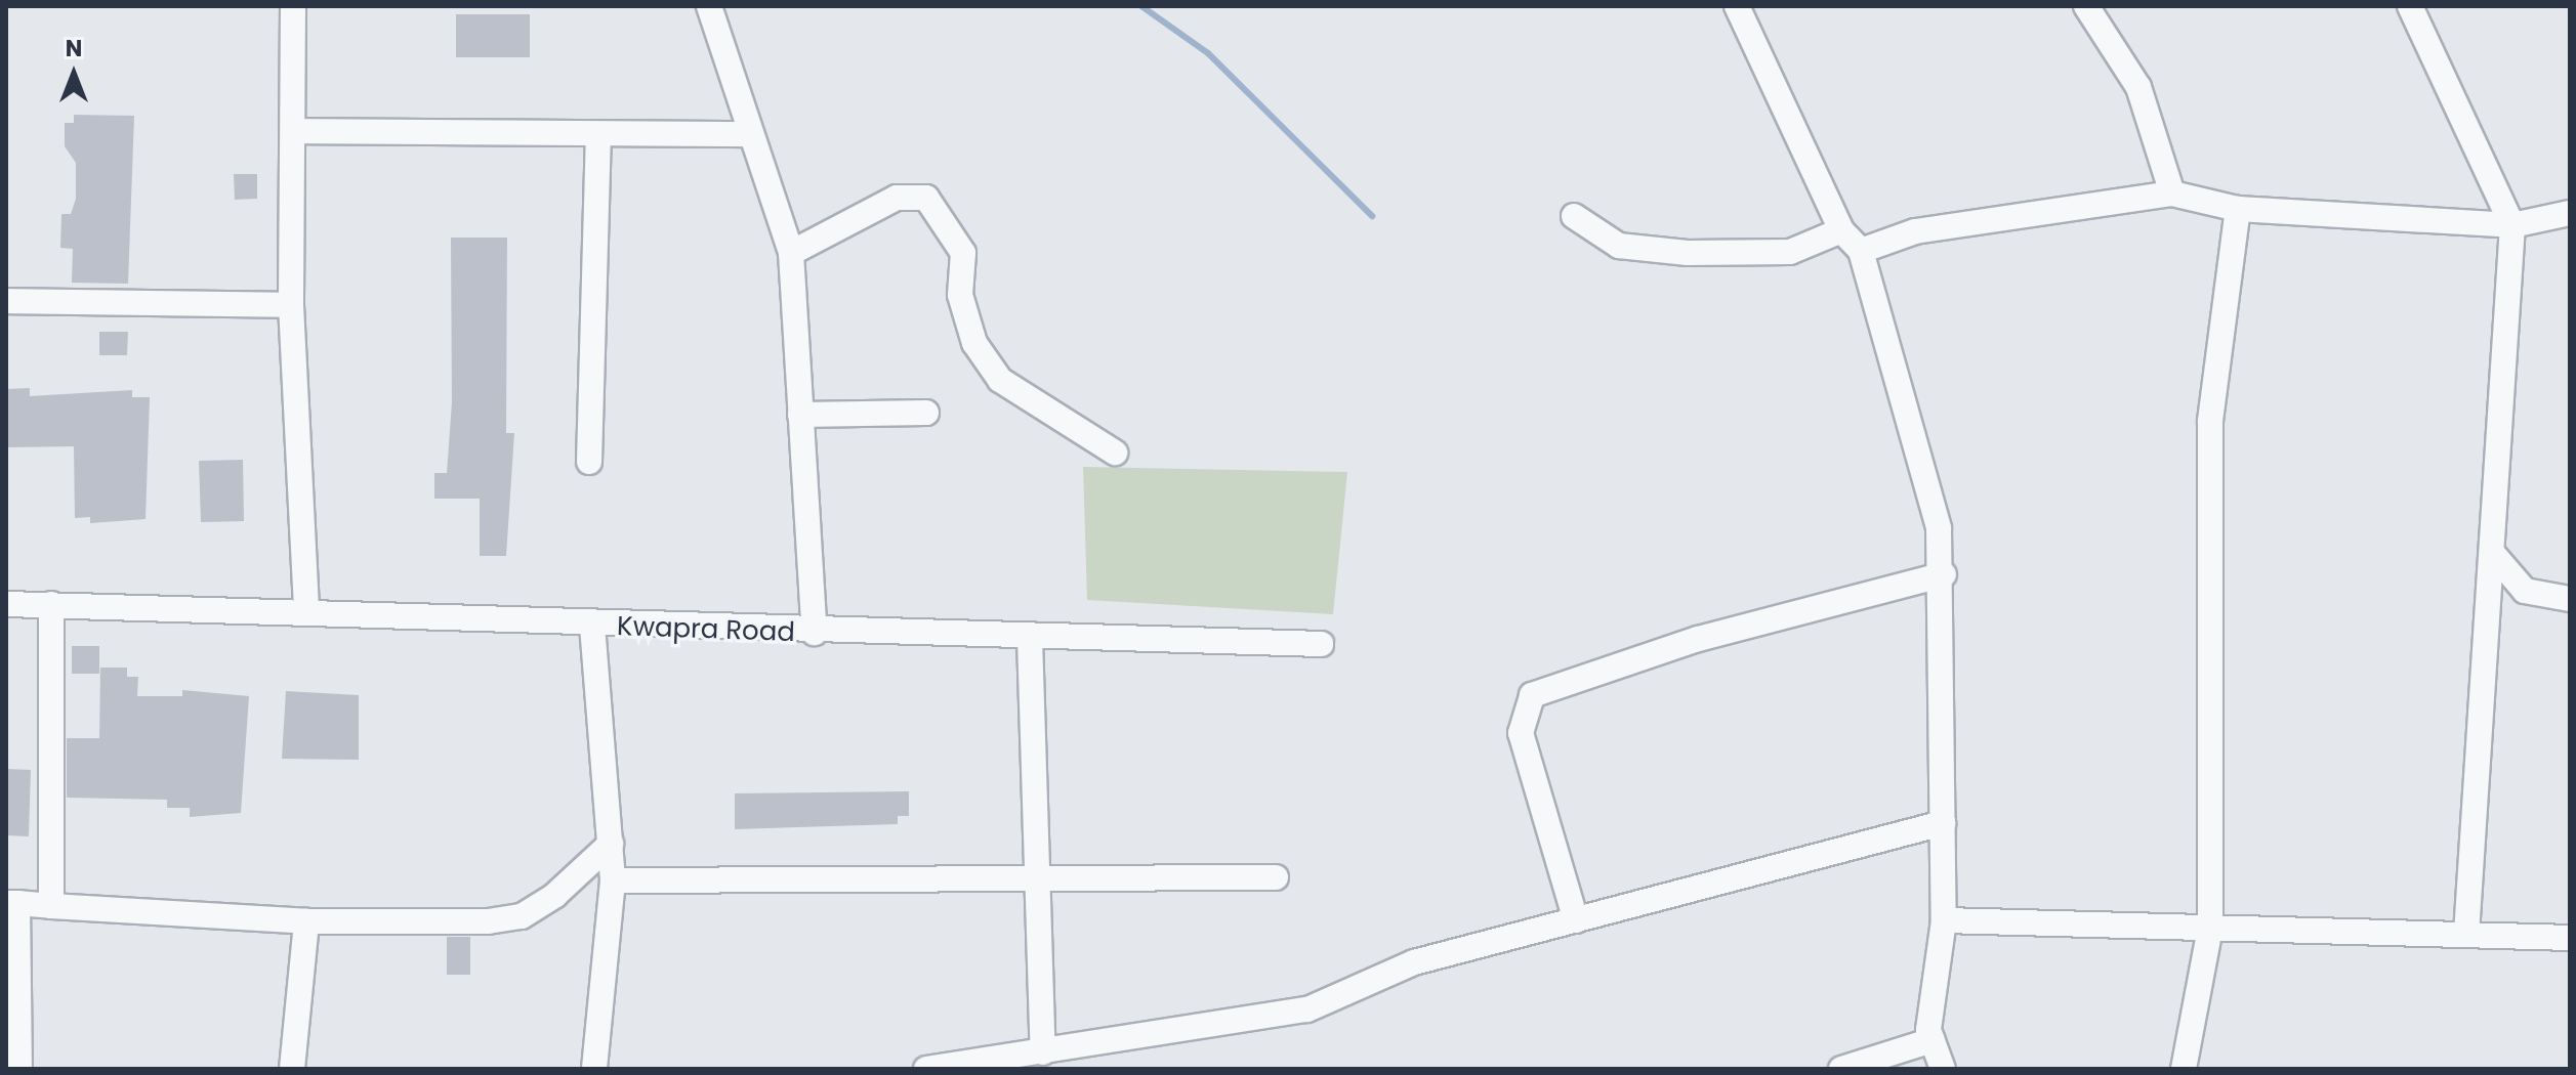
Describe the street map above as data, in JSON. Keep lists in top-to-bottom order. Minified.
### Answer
{"streets":{"street":["Kwapra Road"]},"north":"top"}
